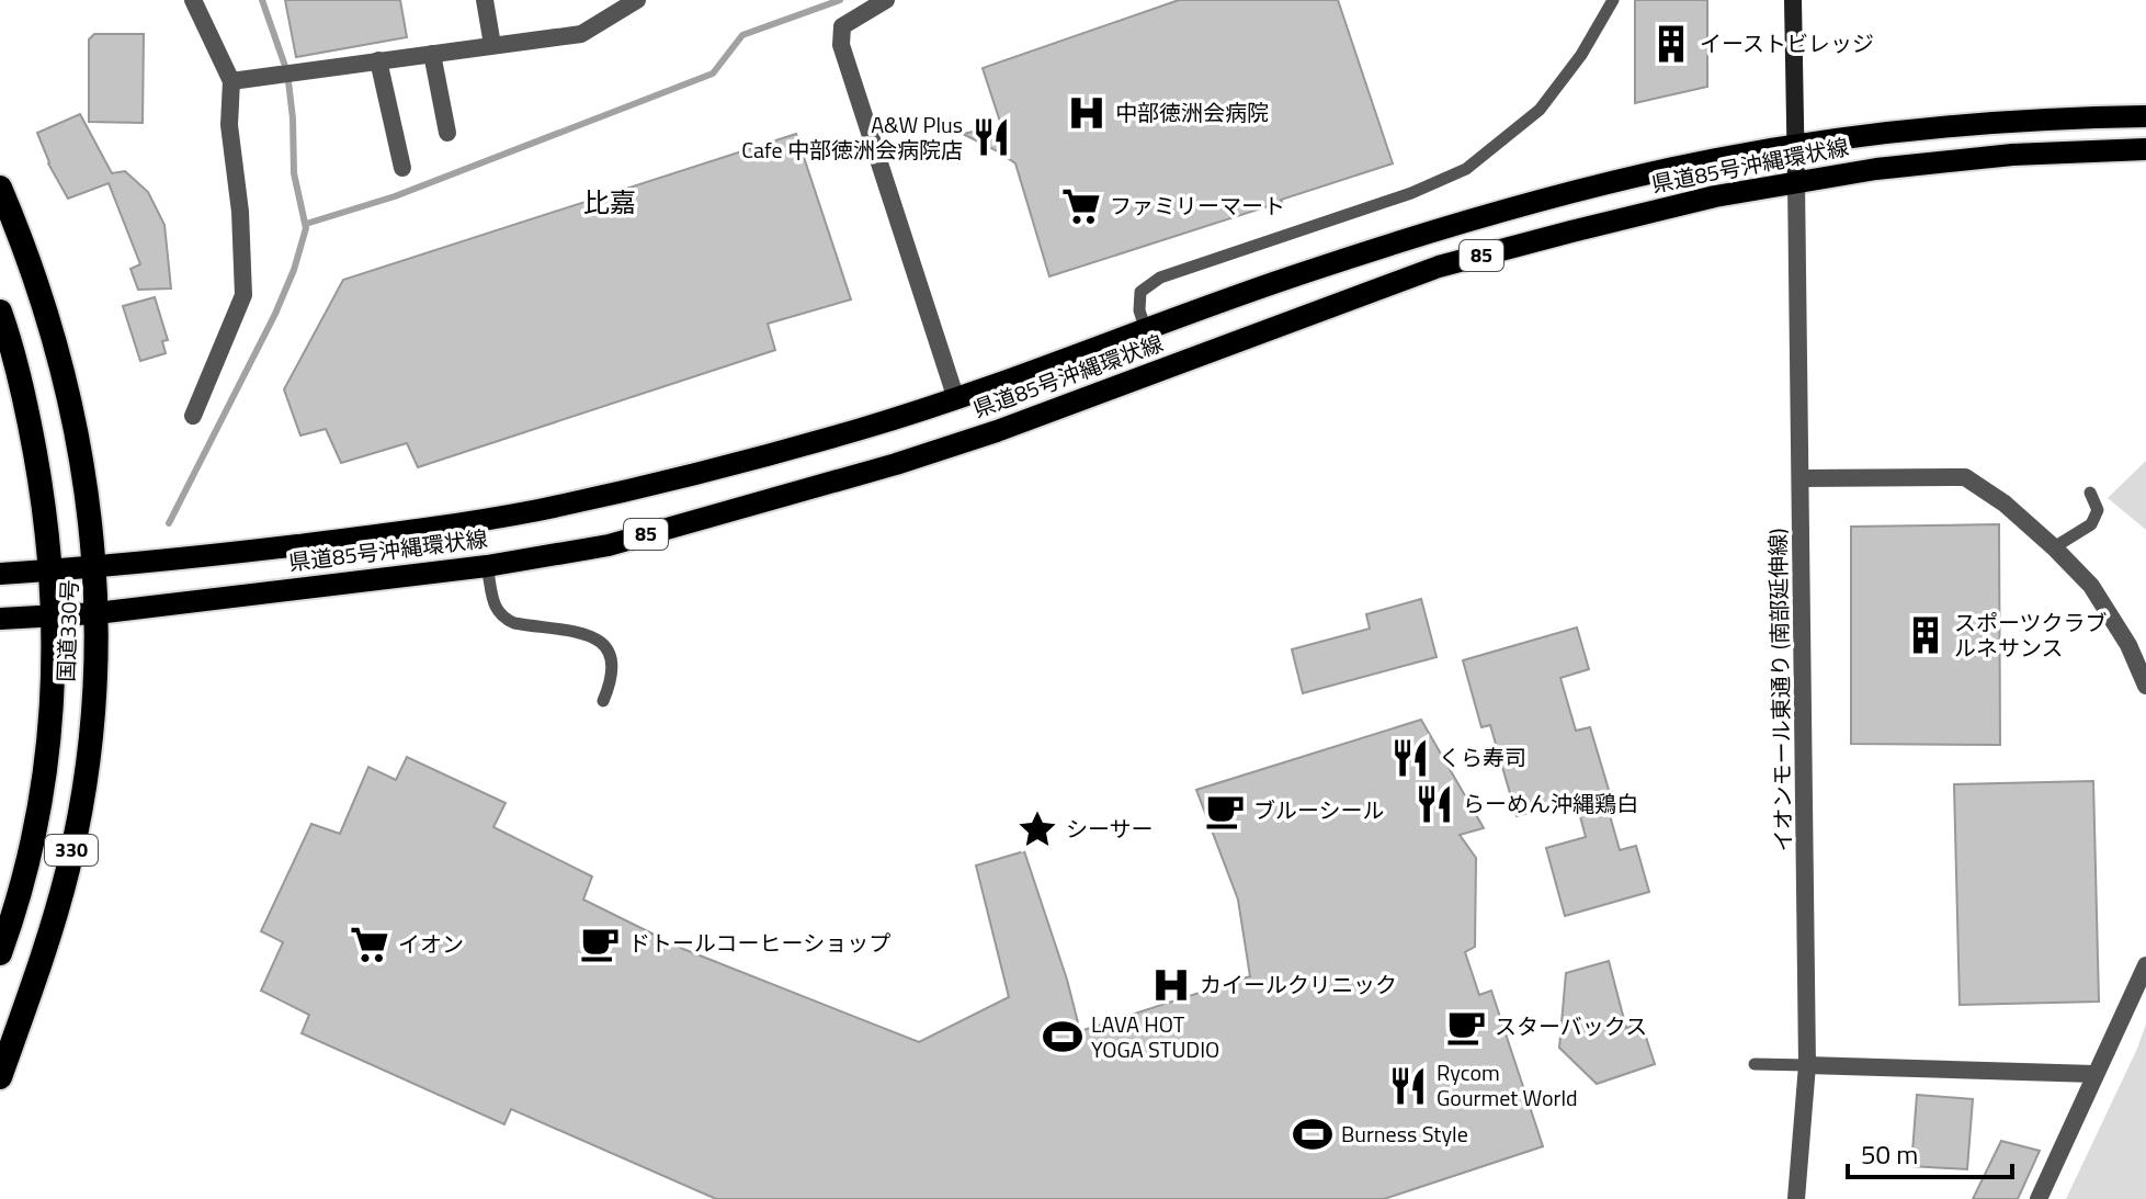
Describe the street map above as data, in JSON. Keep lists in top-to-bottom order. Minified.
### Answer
{"streets":{"highway":["国道330号","330"],"main road":["県道85号沖縄環状線","85"],"street":["イオンモール東通り (南部延伸線)"]},"crossings":[["県道85号沖縄環状線","国道330号"],["県道85号沖縄環状線","イオンモール東通り (南部延伸線)"]],"districts":["比嘉"],"places":{"building":["イーストビレッジ","スポーツクラブ ルネサンス"],"hospital":["中部徳洲会病院","カイールクリニック"],"restaurant":["A&W Plus Cafe 中部徳洲会病院店","くら寿司","らーめん沖縄鶏白","Rycom Gourmet World"],"supermarket":["ファミリーマート","イオン"],"cafe":["ブルーシール","ドトールコーヒーショップ","スターバックス"],"place":["シーサー"],"sports":["LAVA HOT YOGA STUDIO","Burness Style"]},"scale_bar":"50 m"}
